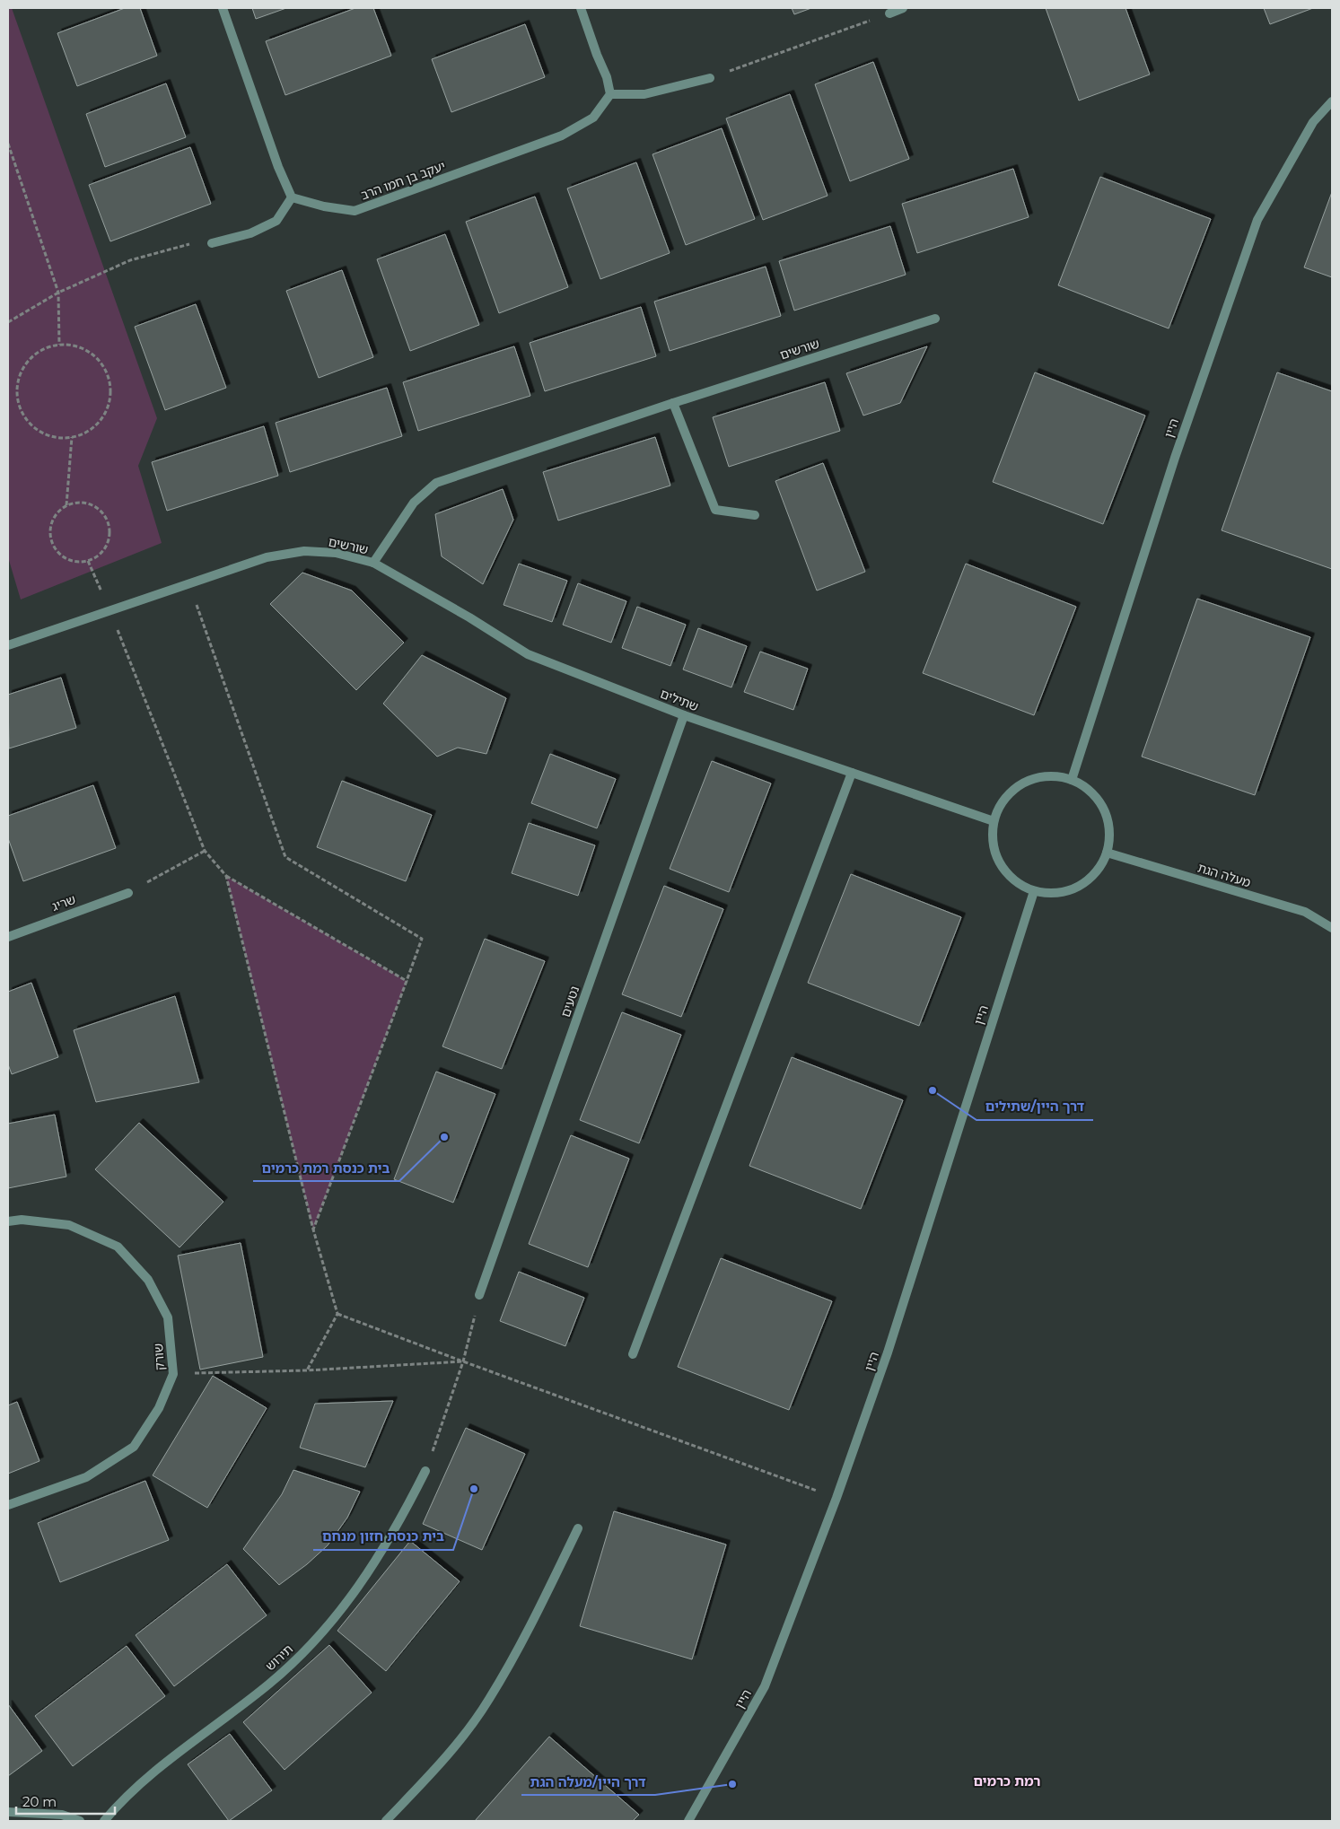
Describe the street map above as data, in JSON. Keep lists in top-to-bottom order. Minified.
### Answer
{"streets":{"street":["יעקב בן חמו הרב","שורשים","היין","שתילים","מעלה הגת","שריג","נטעים","שורק","תירוש"]},"crossings":[["שורשים","שתילים"],["היין","שתילים"],["היין","מעלה הגת"],["שתילים","מעלה הגת"],["שתילים","נטעים"]],"districts":["רמת כרמים"],"places":["דרך היין/שתילים","בית כנסת רמת כרמים","בית כנסת חזון מנחם","דרך היין/מעלה הגת"],"scale_bar":"20 m"}
